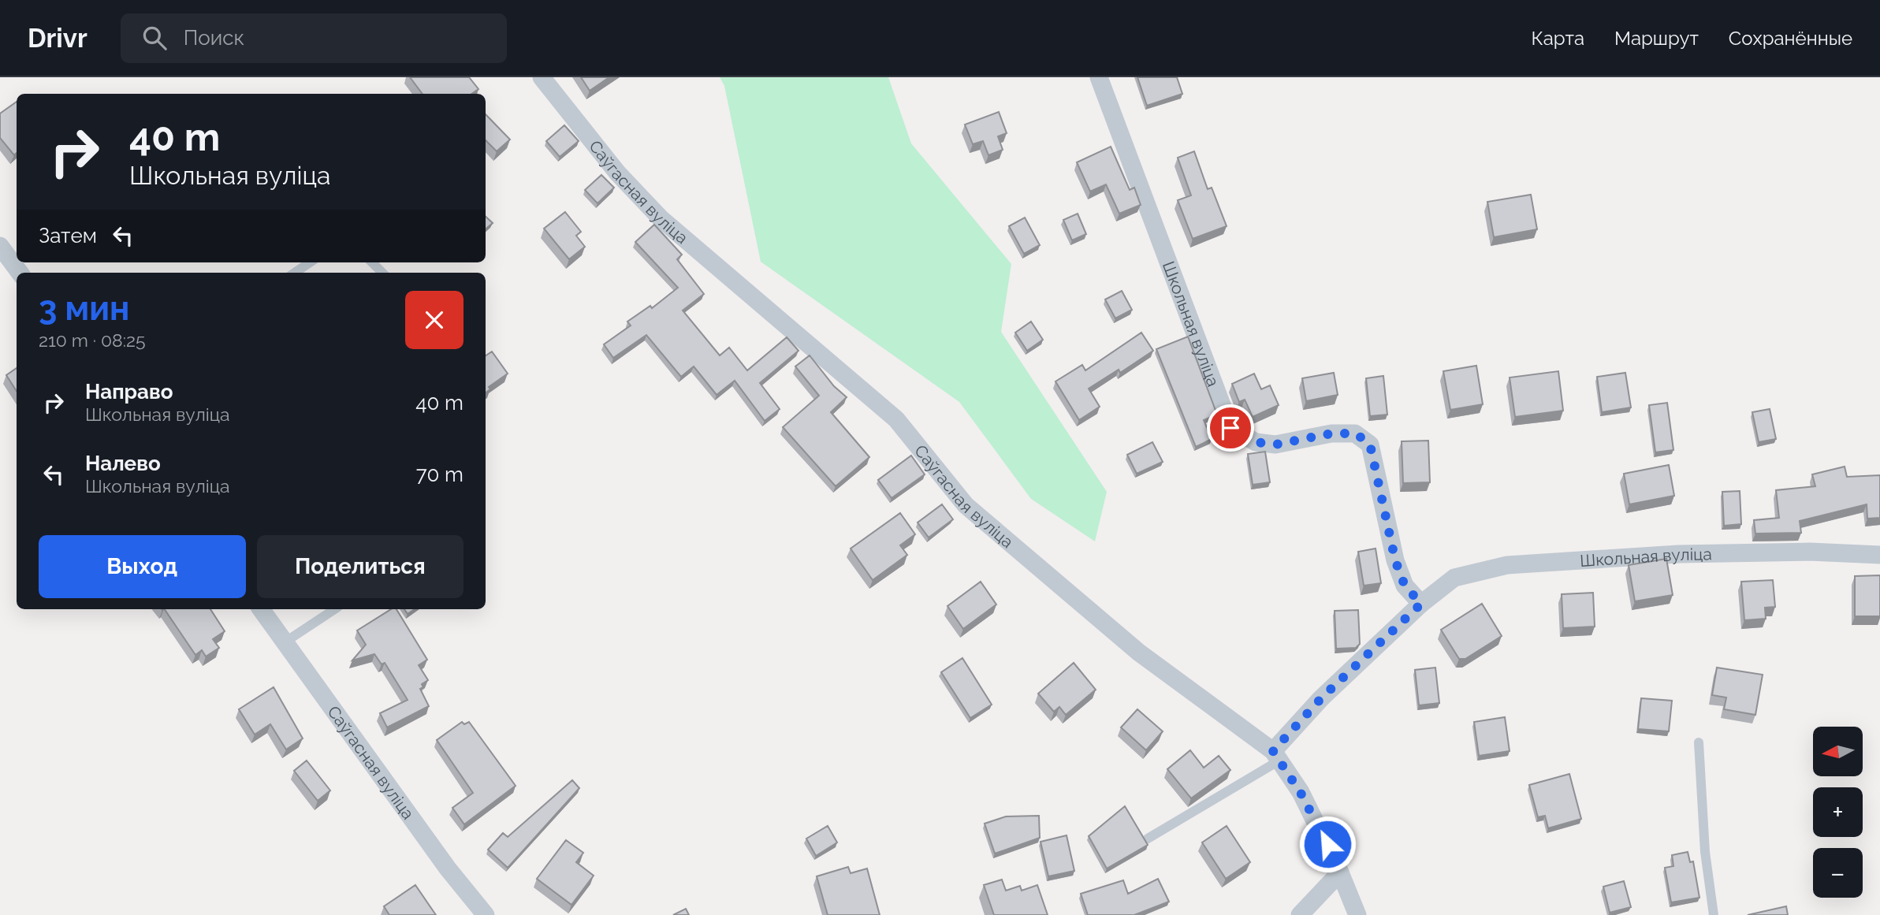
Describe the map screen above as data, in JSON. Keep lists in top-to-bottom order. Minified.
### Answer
{"streets":{"street":["Саўгасная вуліца","Школьная вуліца"]},"crossings":[["Саўгасная вуліца","Школьная вуліца"]],"north":"left","page":{"header":"Drivr","search":"Поиск","nav":["Карта","Маршрут","Сохранённые"],"turn":["40 m","Школьная вуліца"],"then":"Затем","heading":["3 мин","210 m · 08:25"],"list":[{"name":"Направо","note":"Школьная вуліца","value":"40 m"},{"name":"Налево","note":"Школьная вуліца","value":"70 m"}],"buttons":["Выход","Поделиться"],"map_buttons":["+","−"]}}
